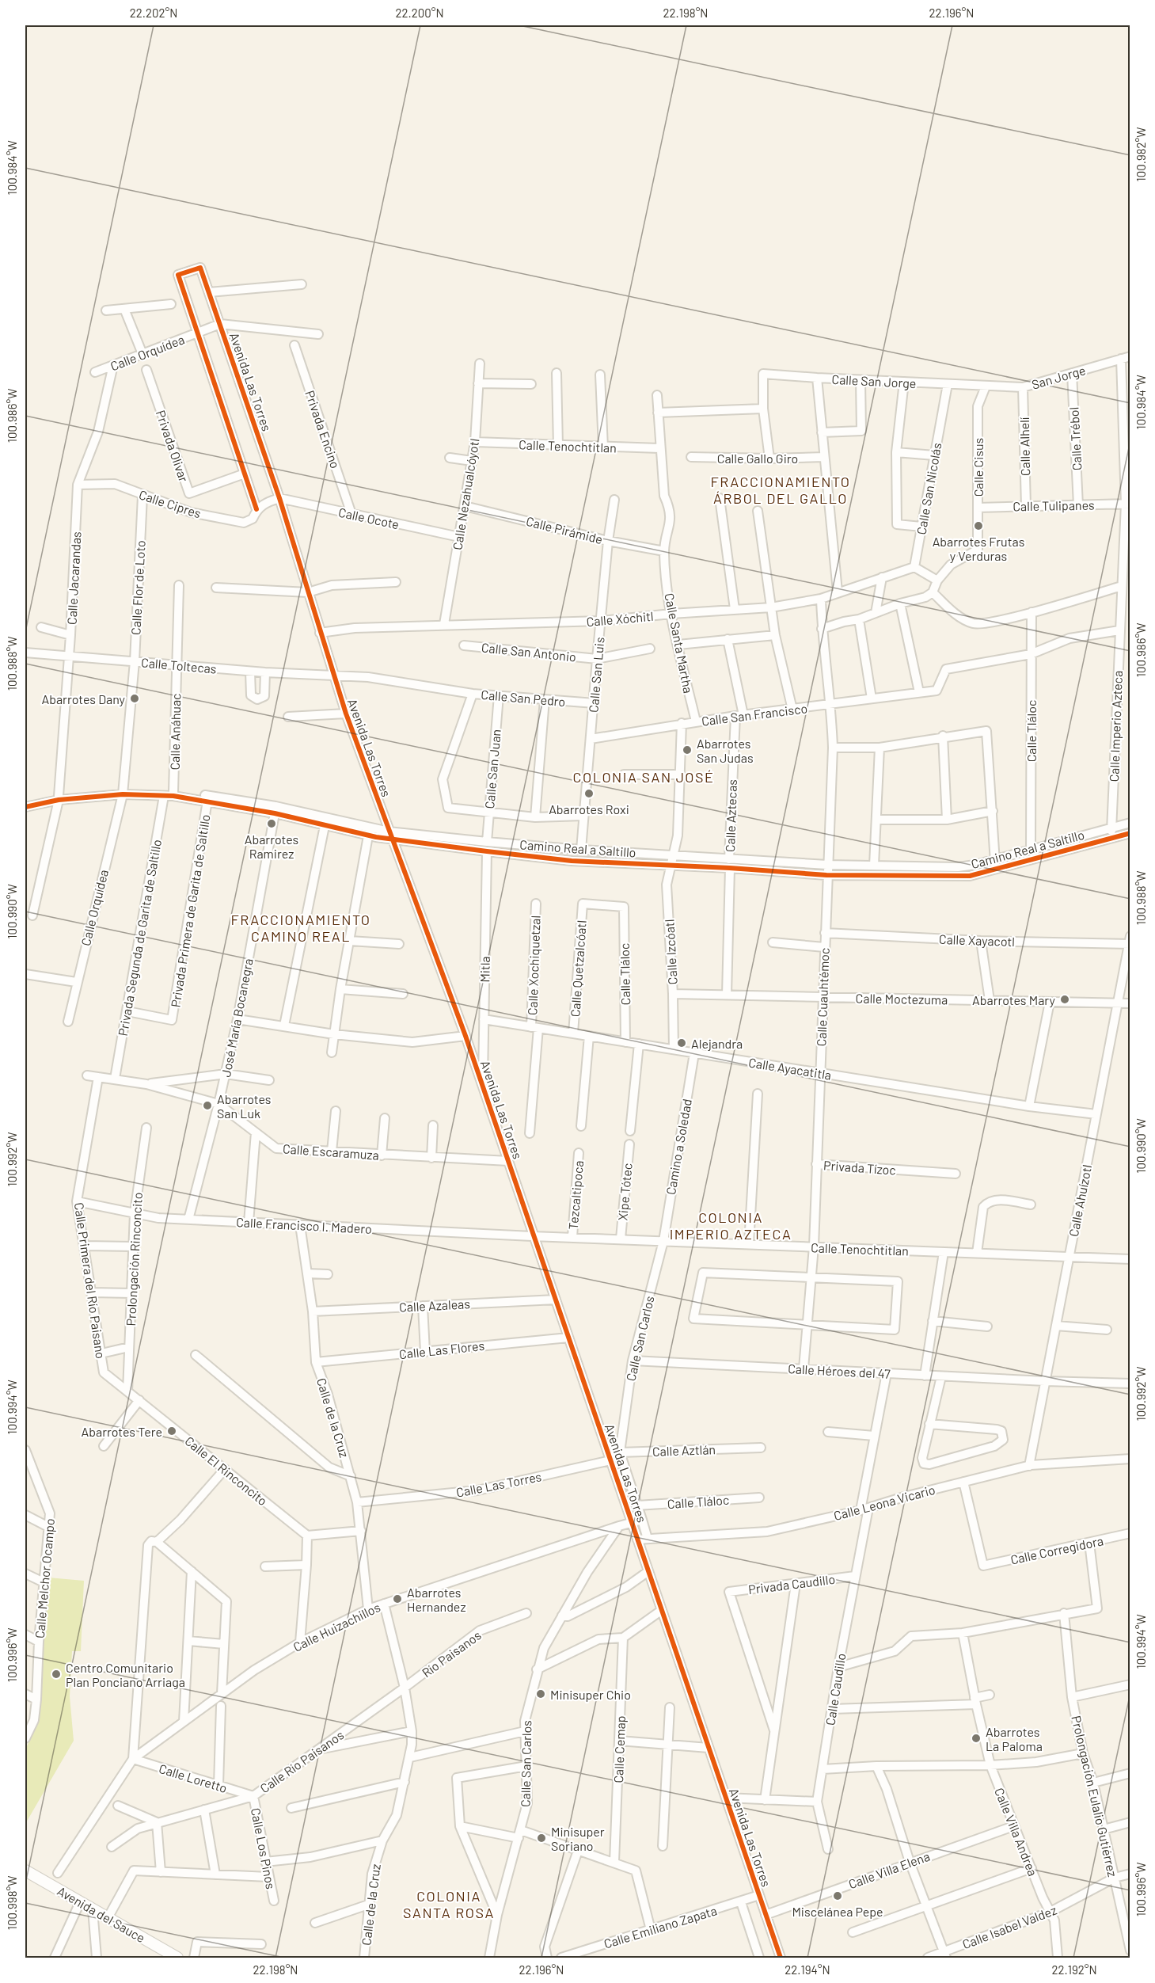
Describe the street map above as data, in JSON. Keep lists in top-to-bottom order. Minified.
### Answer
{"streets":{"main road":["Avenida del Sauce"],"street":["Calle Orquídea","San Jorge","Calle San Jorge","Avenida Las Torres","Privada Encino","Calle Trébol","Privada Olivar","Calle Tenochtitlan","Calle Alhelí","Calle Gallo Giro","Calle Cisus","Calle San Nicolás","Calle Nezahualcóyotl","Calle Cipres","Calle Tulipanes","Calle Ocote","Calle Pirámide","Calle Jacarandas","Calle Flor de Loto","Calle Xóchitl","Calle Santa Martha","Calle San Antonio","Calle Toltecas","Calle San Luis","Calle San Pedro","Calle San Francisco","Calle Imperio Azteca","Calle Tláloc","Calle Anáhuac","Calle San Juan","Calle Aztecas","Camino Real a Saltillo","Privada Primera de Garita de Saltillo","Privada Segunda de Garita de Saltillo","Calle Xayacotl","Calle Izcóatl","Calle Xochiquetzal","Calle Quetzalcóatl","Mitla","Calle Cuauhtémoc","Calle Moctezuma","José María Bocanegra","Calle Ayacatitla","Camino a Soledad","Calle Escaramuza","Privada Tízoc","Xipe Tótec","Tezcaltipoca","Calle Ahuízotl","Calle Francisco I. Madero","Prolongación Rinconcito","Calle Primera del Río Paisano","Calle Azaleas","Calle San Carlos","Calle Las Flores","Calle Héroes del 47","Calle de la Cruz","Calle Aztlán","Calle El Rinconcito","Calle Las Torres","Calle Leona Vicario","Calle Corregidora","Calle Melchor Ocampo","Privada Caudillo","Calle Huizachillos","Río Paisanos","Calle Caudillo","Calle Cemap","Calle Río Paisanos","Calle Loretto","Prolongación Eulalio Gutiérrez","Calle Villa Andrea","Calle Los Pinos","Calle Villa Elena","Calle Emiliano Zapata","Calle Isabel Valdez"]},"crossings":[["Calle Orquídea","Avenida Las Torres"],["Calle Orquídea","Calle Jacarandas"],["Calle Orquídea","Calle Flor de Loto"],["Calle Orquídea","Camino Real a Saltillo"],["San Jorge","Calle San Jorge"],["San Jorge","Calle Trébol"],["San Jorge","Calle Alhelí"],["San Jorge","Calle Cisus"],["San Jorge","Calle Imperio Azteca"],["Calle San Jorge","Calle Cisus"],["Calle San Jorge","Calle San Nicolás"],["Avenida Las Torres","Calle Tenochtitlan"],["Avenida Las Torres","Calle Cipres"],["Avenida Las Torres","Calle Ocote"],["Avenida Las Torres","Calle Xóchitl"],["Avenida Las Torres","Calle Toltecas"],["Avenida Las Torres","Calle San Pedro"],["Avenida Las Torres","Camino Real a Saltillo"],["Avenida Las Torres","Mitla"],["Avenida Las Torres","Calle Escaramuza"],["Avenida Las Torres","Calle Francisco I. Madero"],["Avenida Las Torres","Calle Azaleas"],["Avenida Las Torres","Calle Las Flores"],["Avenida Las Torres","Calle Las Torres"],["Avenida Las Torres","Calle Leona Vicario"],["Avenida Las Torres","Calle Villa Elena"],["Avenida Las Torres","Calle Emiliano Zapata"],["Privada Encino","Calle Ocote"],["Calle Trébol","Calle Tulipanes"],["Calle Tenochtitlan","Calle Nezahualcóyotl"],["Calle Tenochtitlan","Calle Santa Martha"],["Calle Tenochtitlan","Calle Cuauhtémoc"],["Calle Tenochtitlan","Camino a Soledad"],["Calle Tenochtitlan","Xipe Tótec"],["Calle Tenochtitlan","Tezcaltipoca"],["Calle Tenochtitlan","Calle Ahuízotl"],["Calle Tenochtitlan","Calle Francisco I. Madero"],["Calle Tenochtitlan","Calle San Carlos"],["Calle Alhelí","Calle Tulipanes"],["Calle Cisus","Calle Tulipanes"],["Calle San Nicolás","Calle Xóchitl"],["Calle Nezahualcóyotl","Calle Ocote"],["Calle Nezahualcóyotl","Calle Pirámide"],["Calle Nezahualcóyotl","Calle Xóchitl"],["Calle Cipres","Calle Ocote"],["Calle Cipres","Calle Jacarandas"],["Calle Cipres","Calle Flor de Loto"],["Calle Tulipanes","Calle Imperio Azteca"],["Calle Pirámide","Calle Santa Martha"],["Calle Pirámide","Calle San Luis"],["Calle Jacarandas","Calle Toltecas"],["Calle Jacarandas","Camino Real a Saltillo"],["Calle Flor de Loto","Calle Toltecas"],["Calle Flor de Loto","Camino Real a Saltillo"],["Calle Xóchitl","Calle Santa Martha"],["Calle Xóchitl","Calle San Luis"],["Calle Xóchitl","Calle Cuauhtémoc"],["Calle Santa Martha","Calle San Francisco"],["Calle San Antonio","Calle San Luis"],["Calle Toltecas","Calle San Pedro"],["Calle Toltecas","Calle Anáhuac"],["Calle San Luis","Calle San Pedro"],["Calle San Luis","Calle San Francisco"],["Calle San Luis","Camino Real a Saltillo"],["Calle San Pedro","Calle San Juan"],["Calle San Francisco","Calle Tláloc"],["Calle San Francisco","Calle Aztecas"],["Calle San Francisco","Calle Izcóatl"],["Calle San Francisco","Calle Cuauhtémoc"],["Calle Imperio Azteca","Camino Real a Saltillo"],["Calle Tláloc","Camino Real a Saltillo"],["Calle Tláloc","Calle Quetzalcóatl"],["Calle Tláloc","Calle Ayacatitla"],["Calle Tláloc","Calle San Carlos"],["Calle Anáhuac","Camino Real a Saltillo"],["Calle San Juan","Camino Real a Saltillo"],["Calle Aztecas","Camino Real a Saltillo"],["Calle Aztecas","Calle Moctezuma"],["Camino Real a Saltillo","Privada Primera de Garita de Saltillo"],["Camino Real a Saltillo","Privada Segunda de Garita de Saltillo"],["Camino Real a Saltillo","Calle Izcóatl"],["Camino Real a Saltillo","Mitla"],["Camino Real a Saltillo","Calle Cuauhtémoc"],["Camino Real a Saltillo","José María Bocanegra"],["Privada Primera de Garita de Saltillo","Privada Segunda de Garita de Saltillo"],["Privada Segunda de Garita de Saltillo","Calle Escaramuza"],["Calle Xayacotl","Calle Cuauhtémoc"],["Calle Xayacotl","Calle Ahuízotl"],["Calle Izcóatl","Calle Moctezuma"],["Calle Izcóatl","Calle Ayacatitla"],["Calle Xochiquetzal","Calle Ayacatitla"],["Calle Quetzalcóatl","Calle Ayacatitla"],["Mitla","Calle Ayacatitla"],["Calle Cuauhtémoc","Calle Moctezuma"],["Calle Cuauhtémoc","Calle Ayacatitla"],["Calle Cuauhtémoc","Privada Tízoc"],["Calle Cuauhtémoc","Calle Héroes del 47"],["Calle Moctezuma","Calle Ahuízotl"],["José María Bocanegra","Calle Escaramuza"],["José María Bocanegra","Calle Francisco I. Madero"],["Calle Ayacatitla","Camino a Soledad"],["Calle Ayacatitla","Calle Ahuízotl"],["Camino a Soledad","Calle San Carlos"],["Calle Escaramuza","Calle Primera del Río Paisano"],["Calle Ahuízotl","Calle Héroes del 47"],["Calle Ahuízotl","Calle Leona Vicario"],["Calle Francisco I. Madero","Prolongación Rinconcito"],["Calle Francisco I. Madero","Calle Primera del Río Paisano"],["Calle Francisco I. Madero","Calle de la Cruz"],["Prolongación Rinconcito","Calle El Rinconcito"],["Calle Primera del Río Paisano","Calle El Rinconcito"],["Calle Azaleas","Calle de la Cruz"],["Calle San Carlos","Calle Héroes del 47"],["Calle San Carlos","Calle Aztlán"],["Calle San Carlos","Calle Leona Vicario"],["Calle San Carlos","Calle Huizachillos"],["Calle Las Flores","Calle de la Cruz"],["Calle Héroes del 47","Calle Caudillo"],["Calle de la Cruz","Calle Las Torres"],["Calle de la Cruz","Calle Huizachillos"],["Calle de la Cruz","Río Paisanos"],["Calle de la Cruz","Calle Río Paisanos"],["Calle Leona Vicario","Calle Corregidora"],["Calle Leona Vicario","Calle Caudillo"],["Privada Caudillo","Calle Caudillo"],["Calle Huizachillos","Calle Loretto"],["Río Paisanos","Calle Río Paisanos"],["Calle Río Paisanos","Calle Loretto"],["Calle Río Paisanos","Calle Los Pinos"],["Calle Loretto","Calle Los Pinos"],["Prolongación Eulalio Gutiérrez","Calle Isabel Valdez"],["Calle Villa Andrea","Calle Villa Elena"],["Calle Villa Andrea","Calle Isabel Valdez"]],"districts":["FRACCIONAMIENTO ÁRBOL DEL GALLO","COLONIA SAN JOSÉ","FRACCIONAMIENTO CAMINO REAL","COLONIA IMPERIO AZTECA","COLONIA SANTA ROSA"],"places":["Abarrotes Frutas y Verduras","Abarrotes Dany","Abarrotes San Judas","Abarrotes Roxi","Abarrotes Ramirez","Abarrotes Mary","Alejandra","Abarrotes San Luk","Abarrotes Tere","Abarrotes Hernandez","Centro Comunitario Plan Ponciano Arriaga","Minisuper Chio","Abarrotes La Paloma","Minisuper Soriano","Miscelánea Pepe"],"coordinates":["22.202°N","22.200°N","22.198°N","22.196°N","100.982°W","100.984°W","100.986°W","100.988°W","100.990°W","100.992°W","100.994°W","100.996°W","100.998°W","22.194°N","22.192°N"]}
